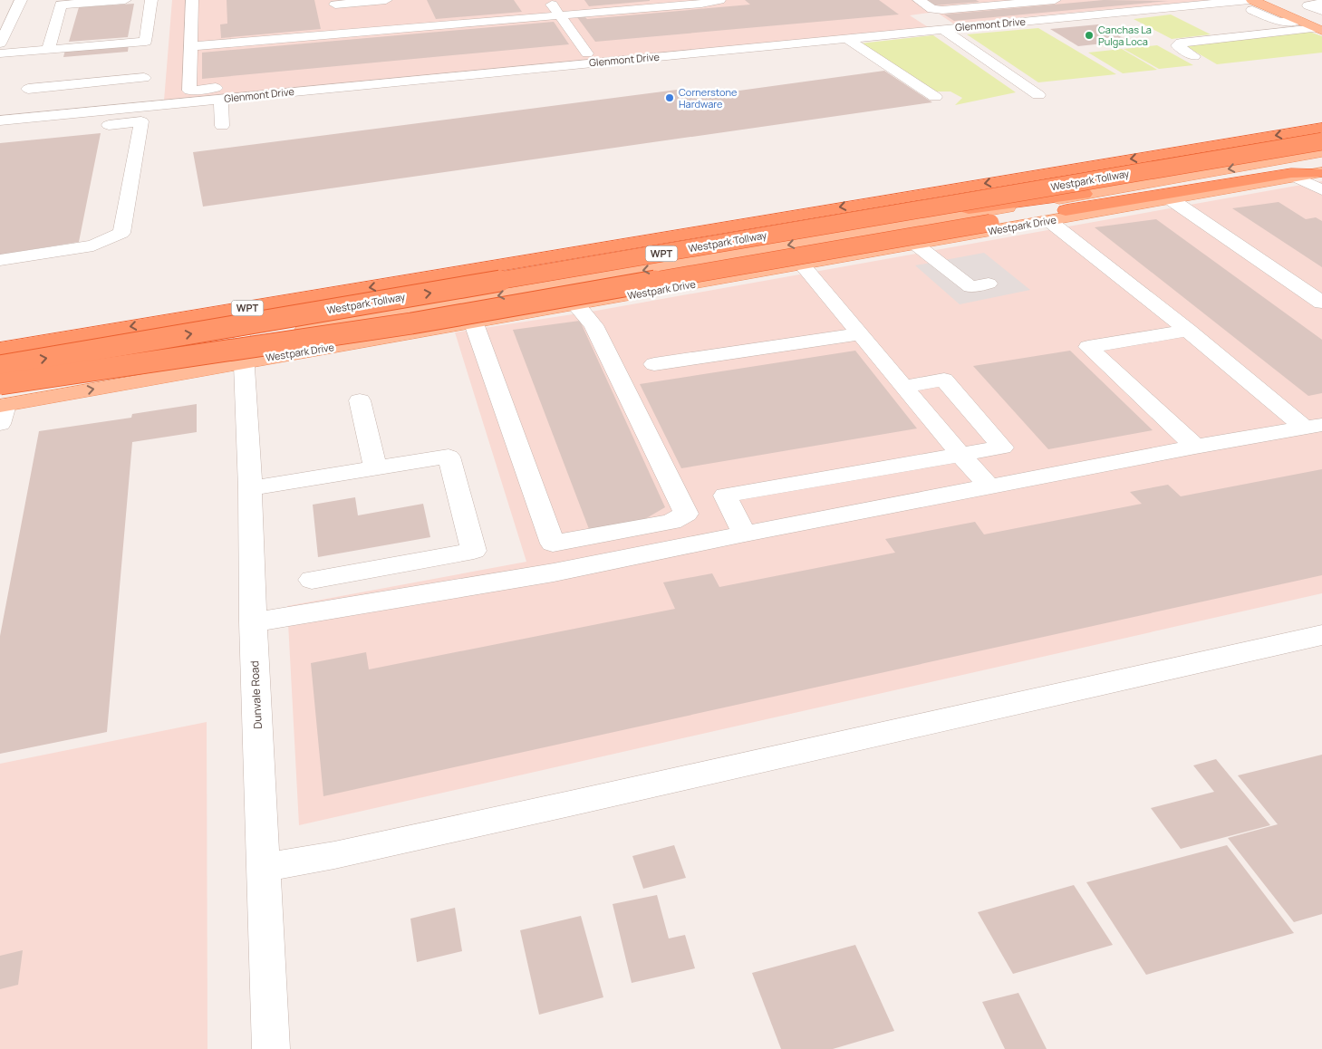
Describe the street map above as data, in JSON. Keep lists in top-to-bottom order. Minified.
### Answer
{"streets":{"highway":["Westpark Tollway","WPT"],"main road":["Westpark Drive"],"street":["Glenmont Drive","Dunvale Road"]},"crossings":[["Westpark Drive","Dunvale Road"]],"places":["Canchas La Pulga Loca","Cornerstone Hardware"]}
